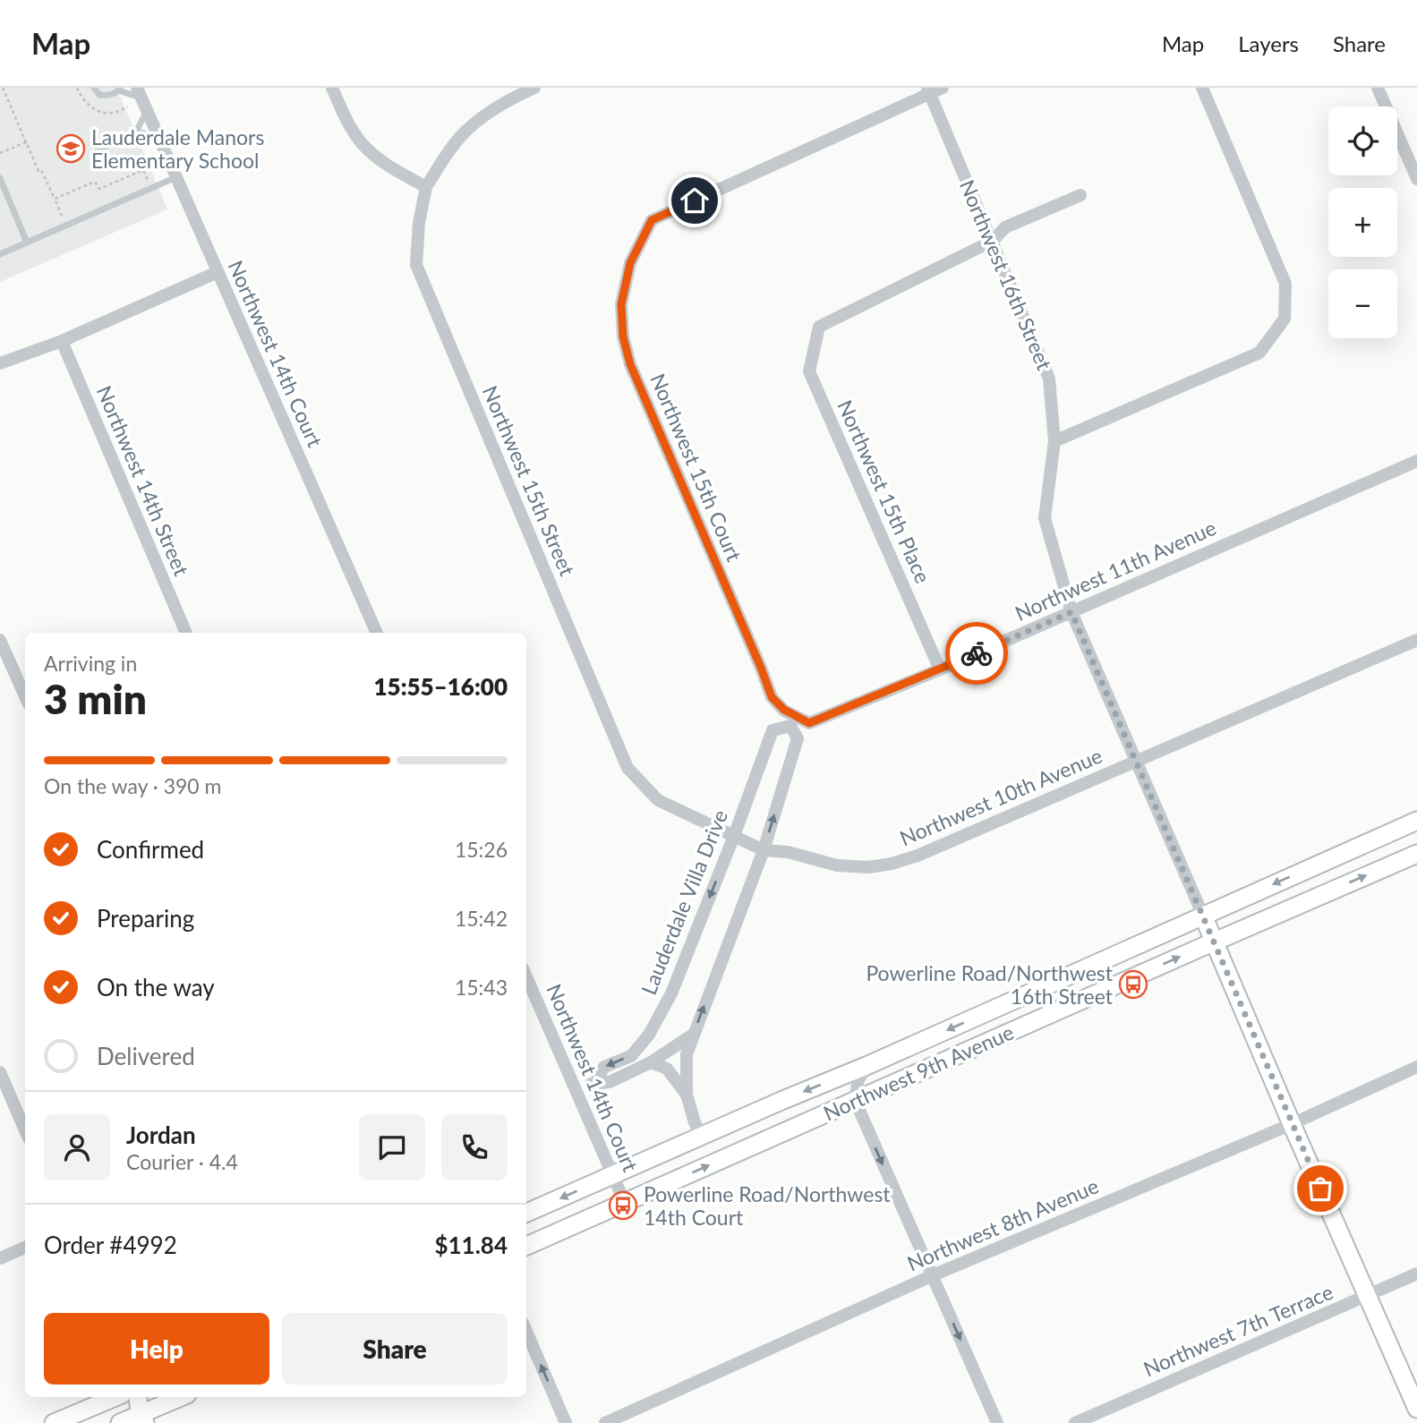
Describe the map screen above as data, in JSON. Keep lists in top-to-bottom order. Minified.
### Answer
{"streets":{"main road":["Northwest 16th Street","Northwest 9th Avenue"],"street":["Northwest 14th Court","Northwest 15th Court","Northwest 14th Street","Northwest 15th Street","Northwest 15th Place","Northwest 11th Avenue","Northwest 10th Avenue","Lauderdale Villa Drive","Northwest 8th Avenue","Northwest 7th Terrace"]},"crossings":[["Northwest 16th Street","Northwest 15th Court"],["Northwest 16th Street","Northwest 15th Place"],["Northwest 16th Street","Northwest 11th Avenue"],["Northwest 16th Street","Northwest 10th Avenue"],["Northwest 16th Street","Northwest 9th Avenue"],["Northwest 16th Street","Northwest 8th Avenue"],["Northwest 16th Street","Northwest 7th Terrace"],["Northwest 14th Court","Lauderdale Villa Drive"],["Northwest 14th Court","Northwest 9th Avenue"],["Northwest 15th Court","Northwest 11th Avenue"],["Northwest 15th Court","Lauderdale Villa Drive"],["Northwest 15th Street","Northwest 10th Avenue"],["Northwest 15th Street","Lauderdale Villa Drive"],["Northwest 15th Place","Northwest 11th Avenue"],["Northwest 11th Avenue","Lauderdale Villa Drive"]],"places":{"school or university":["Lauderdale Manors Elementary School"],"bus stop":["Powerline Road/Northwest 16th Street","Powerline Road/Northwest 14th Court"]},"page":{"header":"Map","nav":["Map","Layers","Share"],"map_buttons":["+","−"],"heading":["3 min","Arriving in","15:55–16:00"],"panel":["Jordan","Courier · 4.4","Order #4992","$11.84"],"bar":"On the way · 390 m","list":[["Confirmed","15:26"],["Preparing","15:42"],["On the way","15:43"],"Delivered"],"buttons":["Help","Share"]}}
